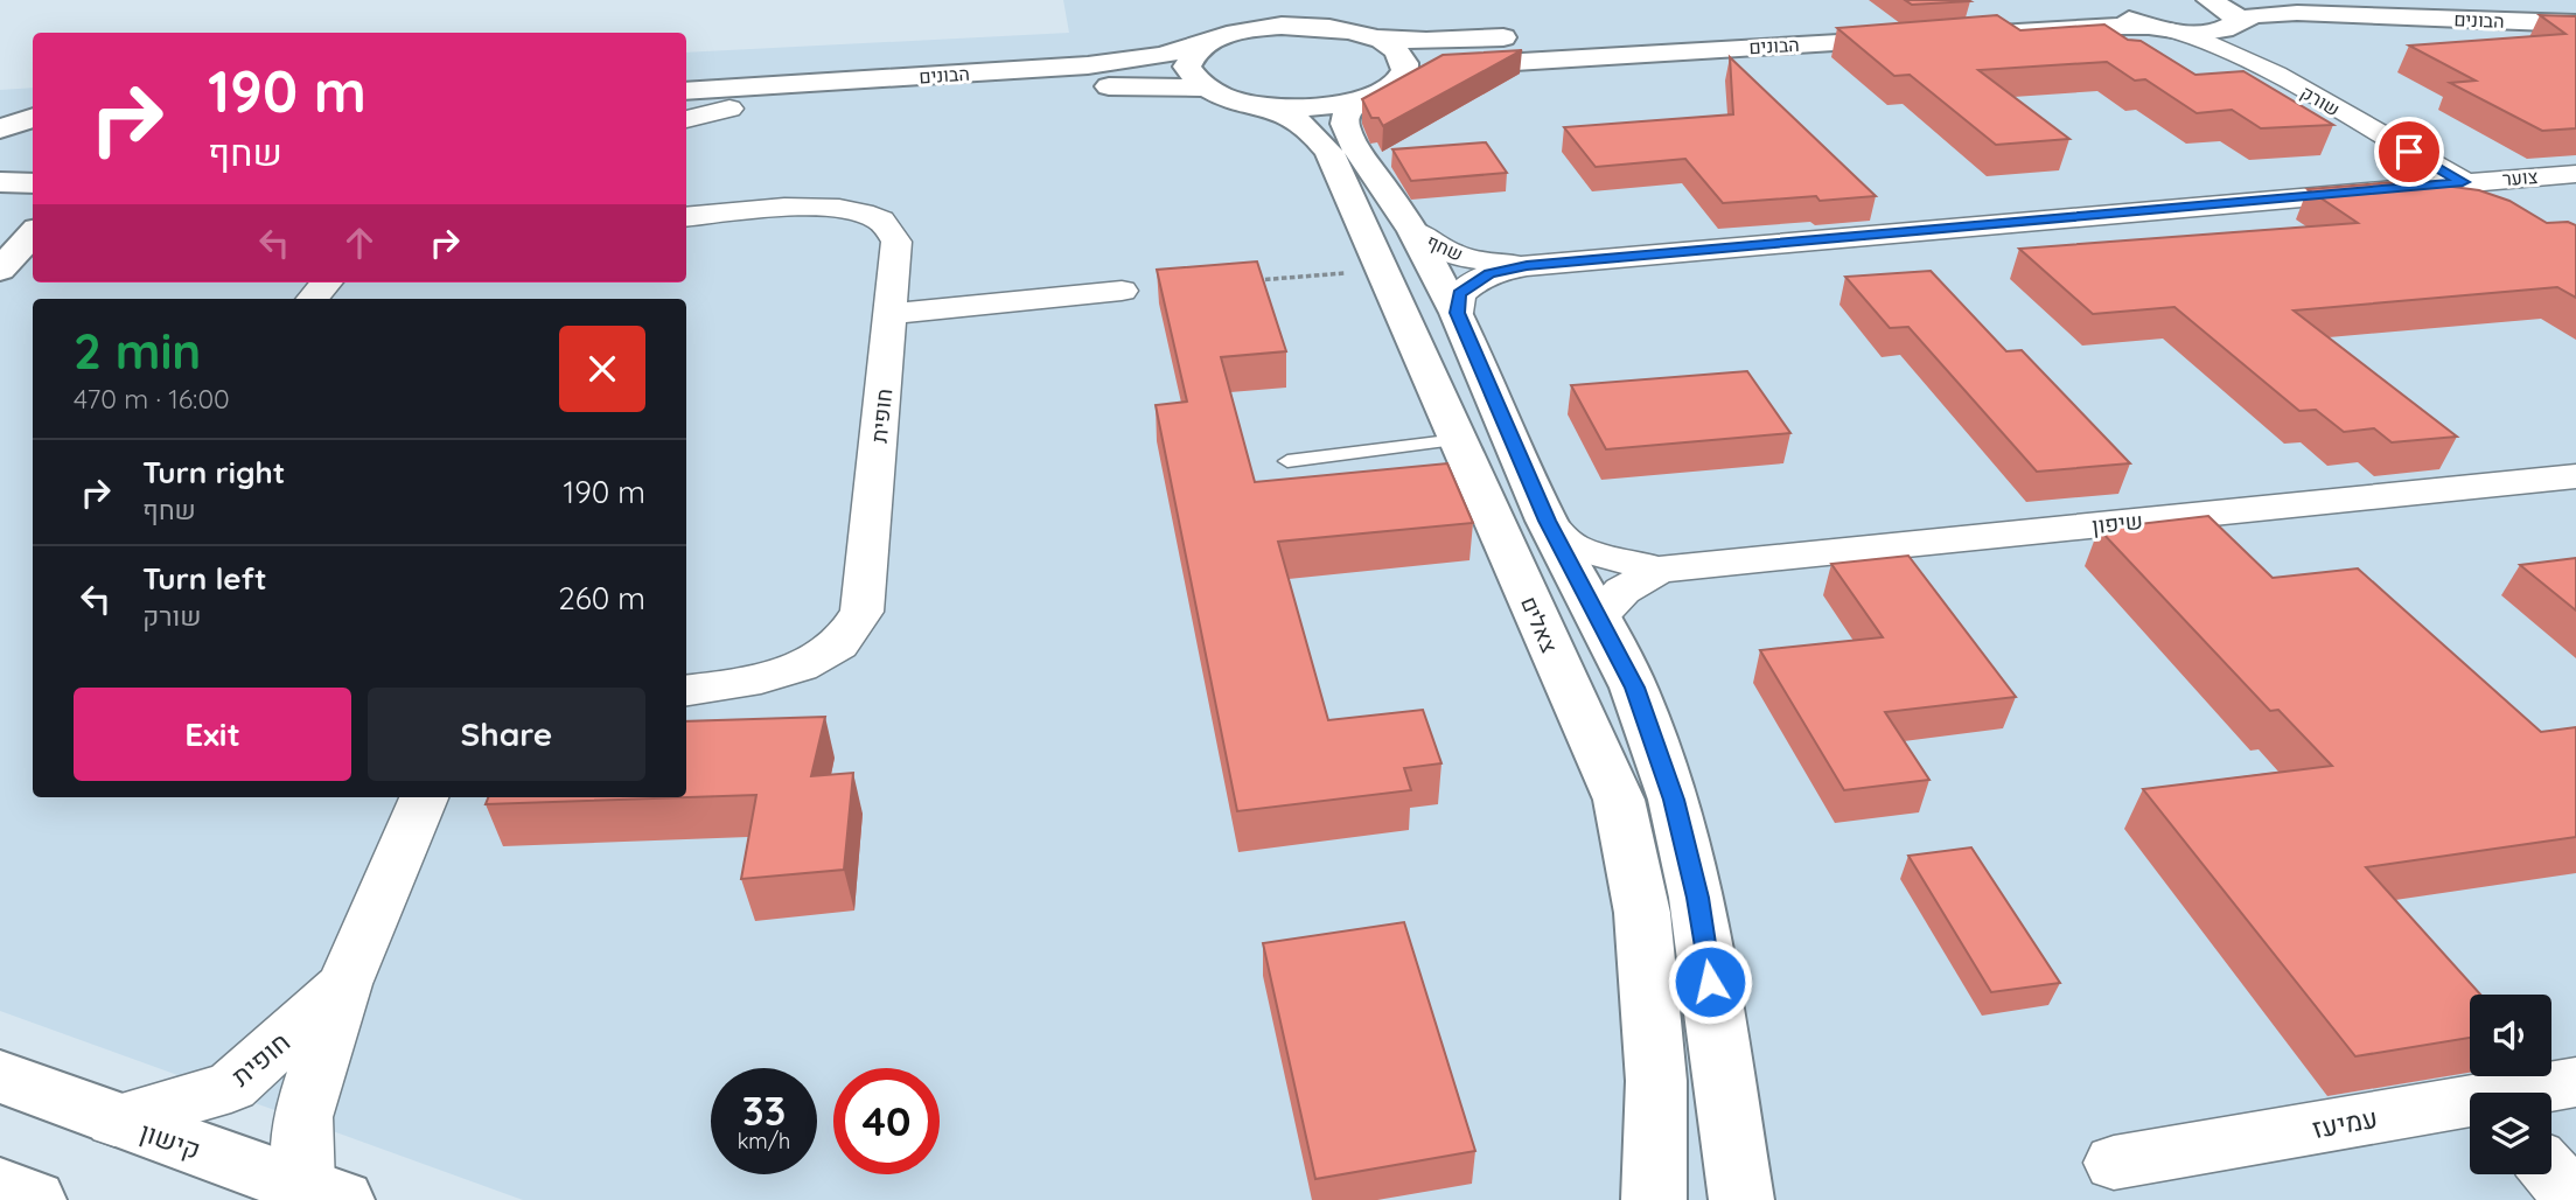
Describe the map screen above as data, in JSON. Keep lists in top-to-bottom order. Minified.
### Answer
{"streets":{"street":["הבונים","שורק","צוער","שחף","חופית","שיפון","צאלים","עמיעז","קישון"]},"crossings":[["הבונים","שורק"],["הבונים","צאלים"],["שורק","צוער"],["שורק","שחף"],["צוער","שחף"],["חופית","קישון"]],"page":{"turn":["190 m","שחף"],"heading":["2 min","470 m · 16:00"],"list":[{"name":"Turn right","note":"שחף","value":"190 m"},{"name":"Turn left","note":"שורק","value":"260 m"}],"buttons":["Exit","Share"],"speed":"33 km/h","limit":"40"}}
